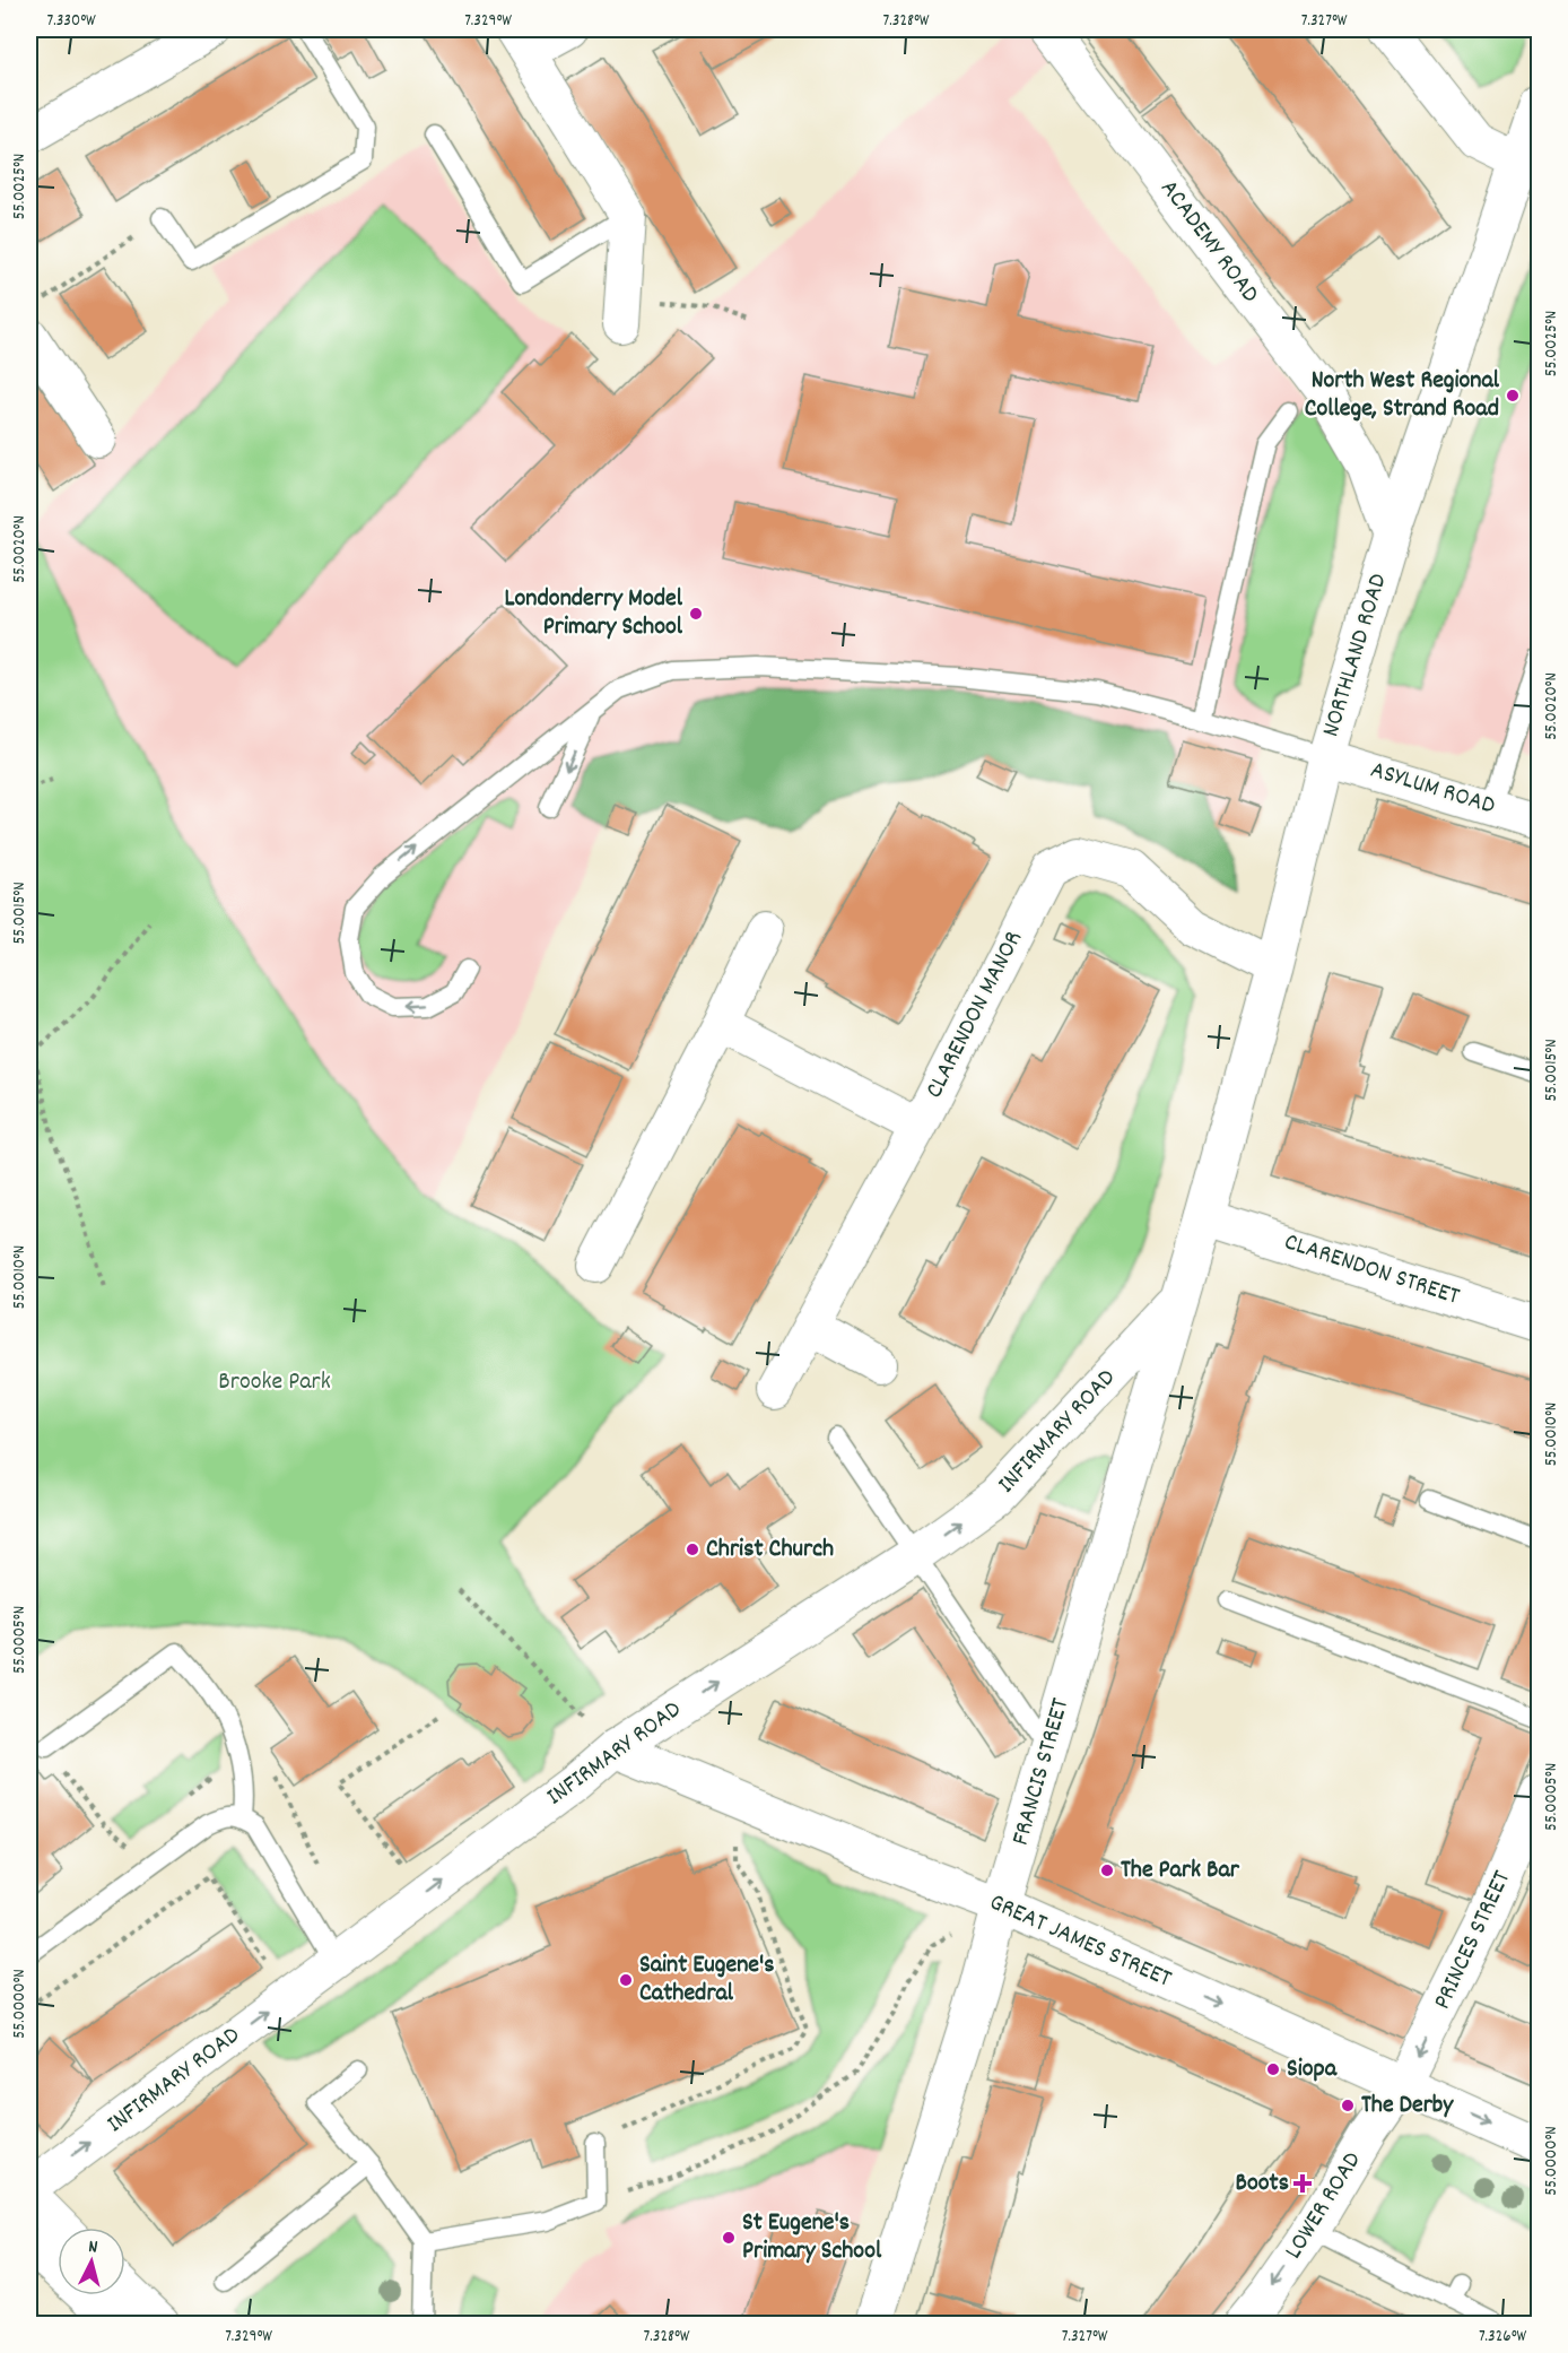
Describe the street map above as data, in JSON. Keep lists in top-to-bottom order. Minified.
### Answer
{"streets":{"main road":["NORTHLAND ROAD","CLARENDON STREET","INFIRMARY ROAD","FRANCIS STREET","GREAT JAMES STREET"],"street":["ACADEMY ROAD","ASYLUM ROAD","CLARENDON MANOR","PRINCES STREET","LOWER ROAD"]},"crossings":[["ACADEMY ROAD","NORTHLAND ROAD"],["NORTHLAND ROAD","ASYLUM ROAD"],["NORTHLAND ROAD","CLARENDON MANOR"],["NORTHLAND ROAD","CLARENDON STREET"],["NORTHLAND ROAD","FRANCIS STREET"],["CLARENDON STREET","FRANCIS STREET"],["INFIRMARY ROAD","FRANCIS STREET"],["INFIRMARY ROAD","GREAT JAMES STREET"],["FRANCIS STREET","GREAT JAMES STREET"],["PRINCES STREET","GREAT JAMES STREET"],["PRINCES STREET","LOWER ROAD"],["GREAT JAMES STREET","LOWER ROAD"]],"one_way":["INFIRMARY ROAD","PRINCES STREET","GREAT JAMES STREET","LOWER ROAD"],"parks":["Brooke Park"],"places":{"other":["North West Regional College, Strand Road","Londonderry Model Primary School","Christ Church","The Park Bar","Saint Eugene's Cathedral","Siopa","The Derby","St Eugene's Primary School"],"health":["Boots"]},"north":"top","coordinates":["7.330°W","7.329°W","7.328°W","7.327°W","55.0025°N","55.0020°N","55.0015°N","55.0010°N","55.0005°N","55.0000°N","7.326°W"]}
